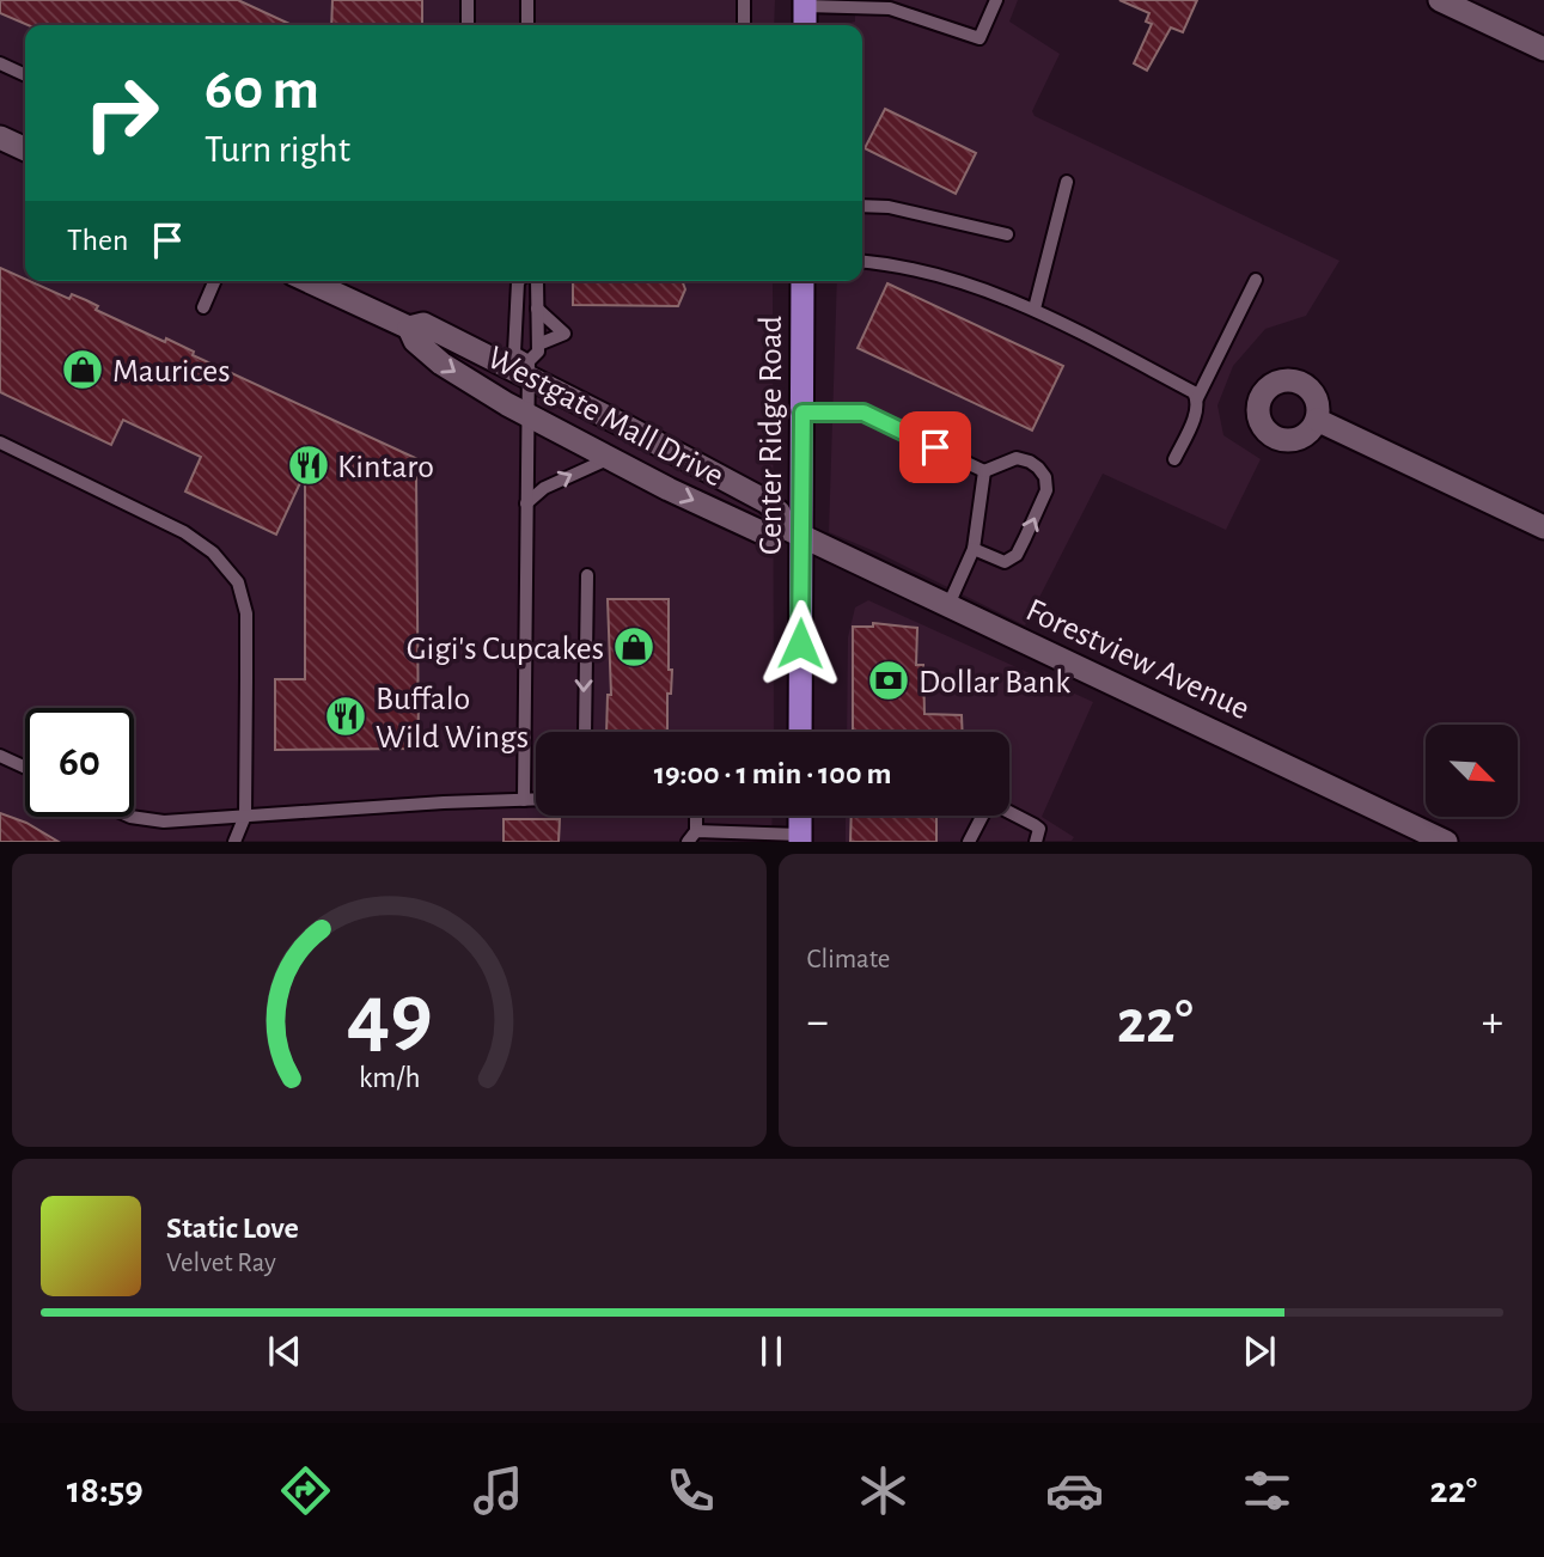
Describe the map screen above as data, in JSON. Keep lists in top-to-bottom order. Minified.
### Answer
{"streets":{"main road":["Center Ridge Road"],"street":["Westgate Mall Drive","Forestview Avenue"]},"crossings":[["Westgate Mall Drive","Center Ridge Road"],["Westgate Mall Drive","Forestview Avenue"],["Center Ridge Road","Forestview Avenue"]],"places":{"shop":["Maurices","Gigi's Cupcakes"],"restaurant":["Kintaro","Buffalo Wild Wings"],"bank":["Dollar Bank"]},"north":"bottom right","page":{"turn":["60 m","Turn right"],"then":"Then","limit":"60","trip":"19:00 · 1 min · 100 m","tile":"Climate","heat":["−","22°","+"],"song":["Static Love","Velvet Ray"],"tabs":["18:59","22°"],"gauge":["49","km/h"]}}
